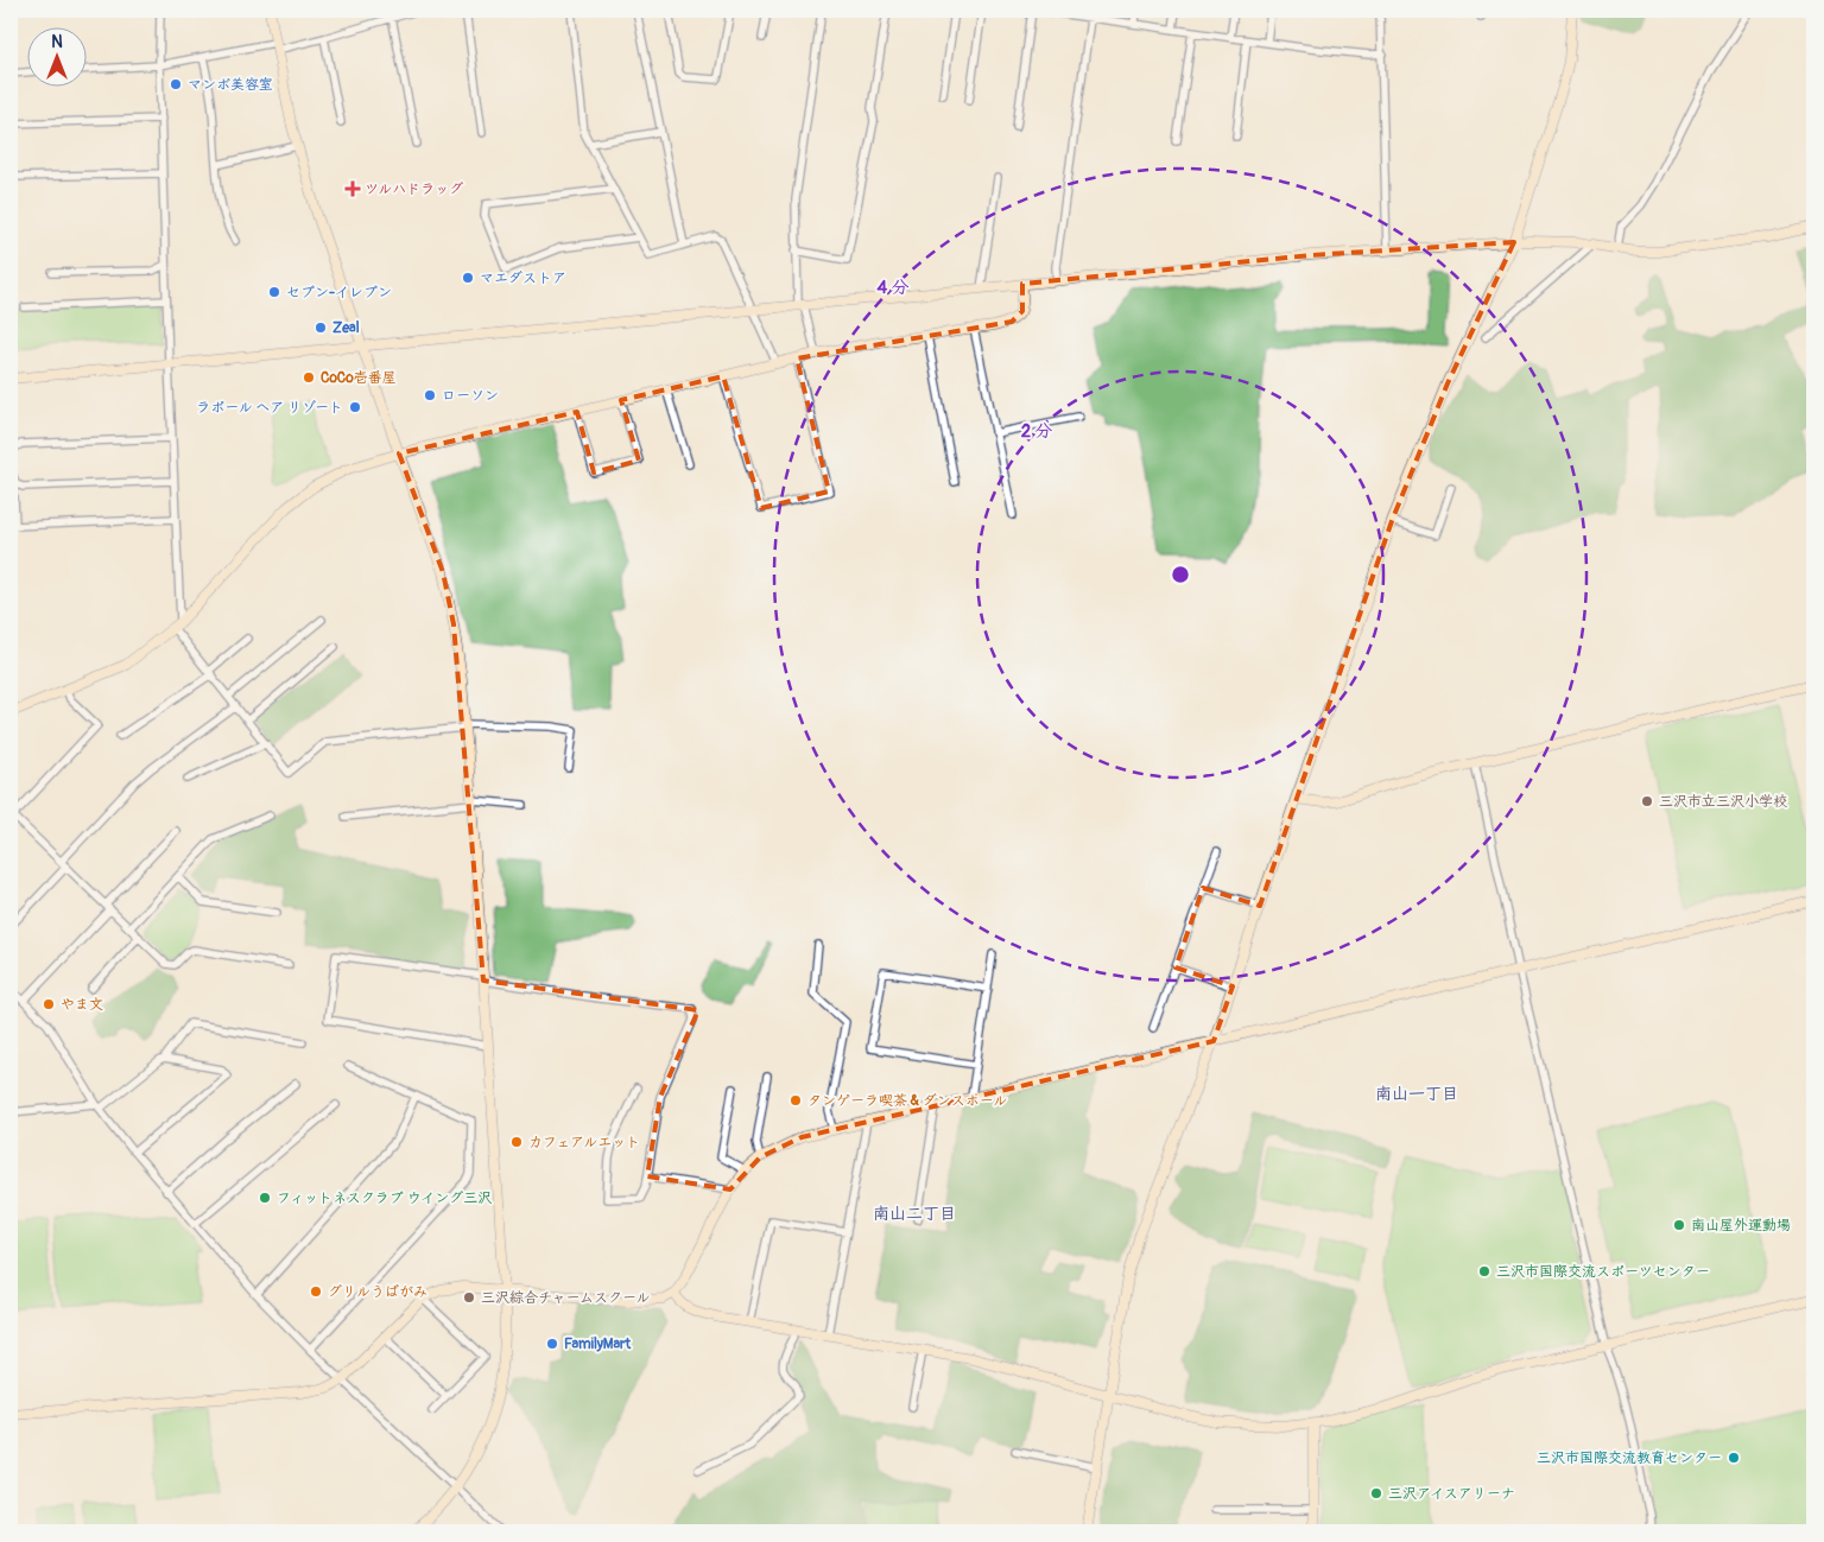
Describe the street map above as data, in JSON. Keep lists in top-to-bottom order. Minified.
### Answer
{"districts":["南山一丁目","南山二丁目"],"places":{"other":["マンボ美容室","マエダストア","セブン-イレブン","Zeal","CoCo壱番屋","ローソン","ラポール ヘア リゾート","三沢市立三沢小学校","やま文","タンゲーラ喫茶 & ダンスホール","カフェアルエット","フィットネスクラブ ウイング三沢","南山屋外運動場","三沢市国際交流スポーツセンター","グリルうばがみ","三沢綜合チャームスクール","FamilyMart","三沢市国際交流教育センター","三沢アイスアリーナ"],"health":["ツルハドラッグ"]},"north":"top","rings":["4 分","2 分"]}
